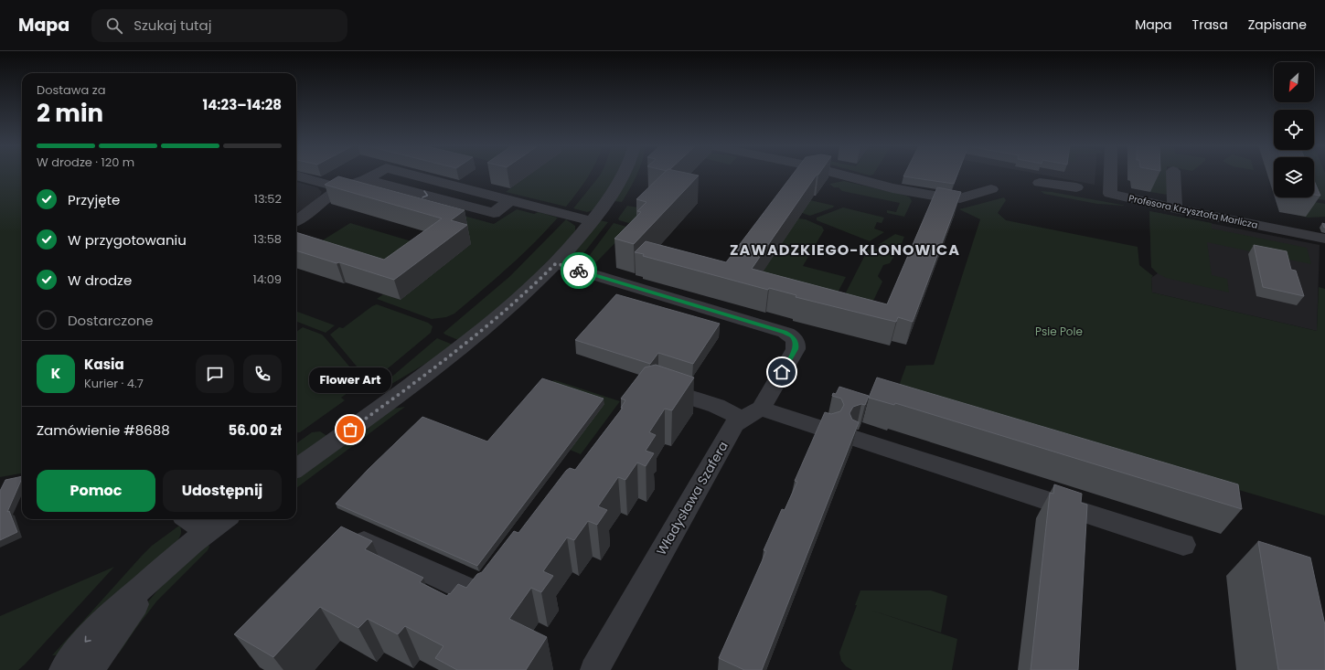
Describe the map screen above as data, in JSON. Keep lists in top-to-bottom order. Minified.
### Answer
{"streets":{"street":["Profesora Krzysztofa Marlicza","Władysława Szafera"]},"districts":["ZAWADZKIEGO-KLONOWICA"],"parks":["Psie Pole"],"places":["Flower Art"],"north":"bottom left","page":{"header":"Mapa","search":"Szukaj tutaj","nav":["Mapa","Trasa","Zapisane"],"heading":["2 min","Dostawa za","14:23–14:28"],"panel":["Kasia","Kurier · 4.7","Zamówienie #8688","56.00 zł"],"bar":"W drodze · 120 m","list":[["Przyjęte","13:52"],["W przygotowaniu","13:58"],["W drodze","14:09"],"Dostarczone"],"round":"K","bubble":"Flower Art","buttons":["Pomoc","Udostępnij"]}}
